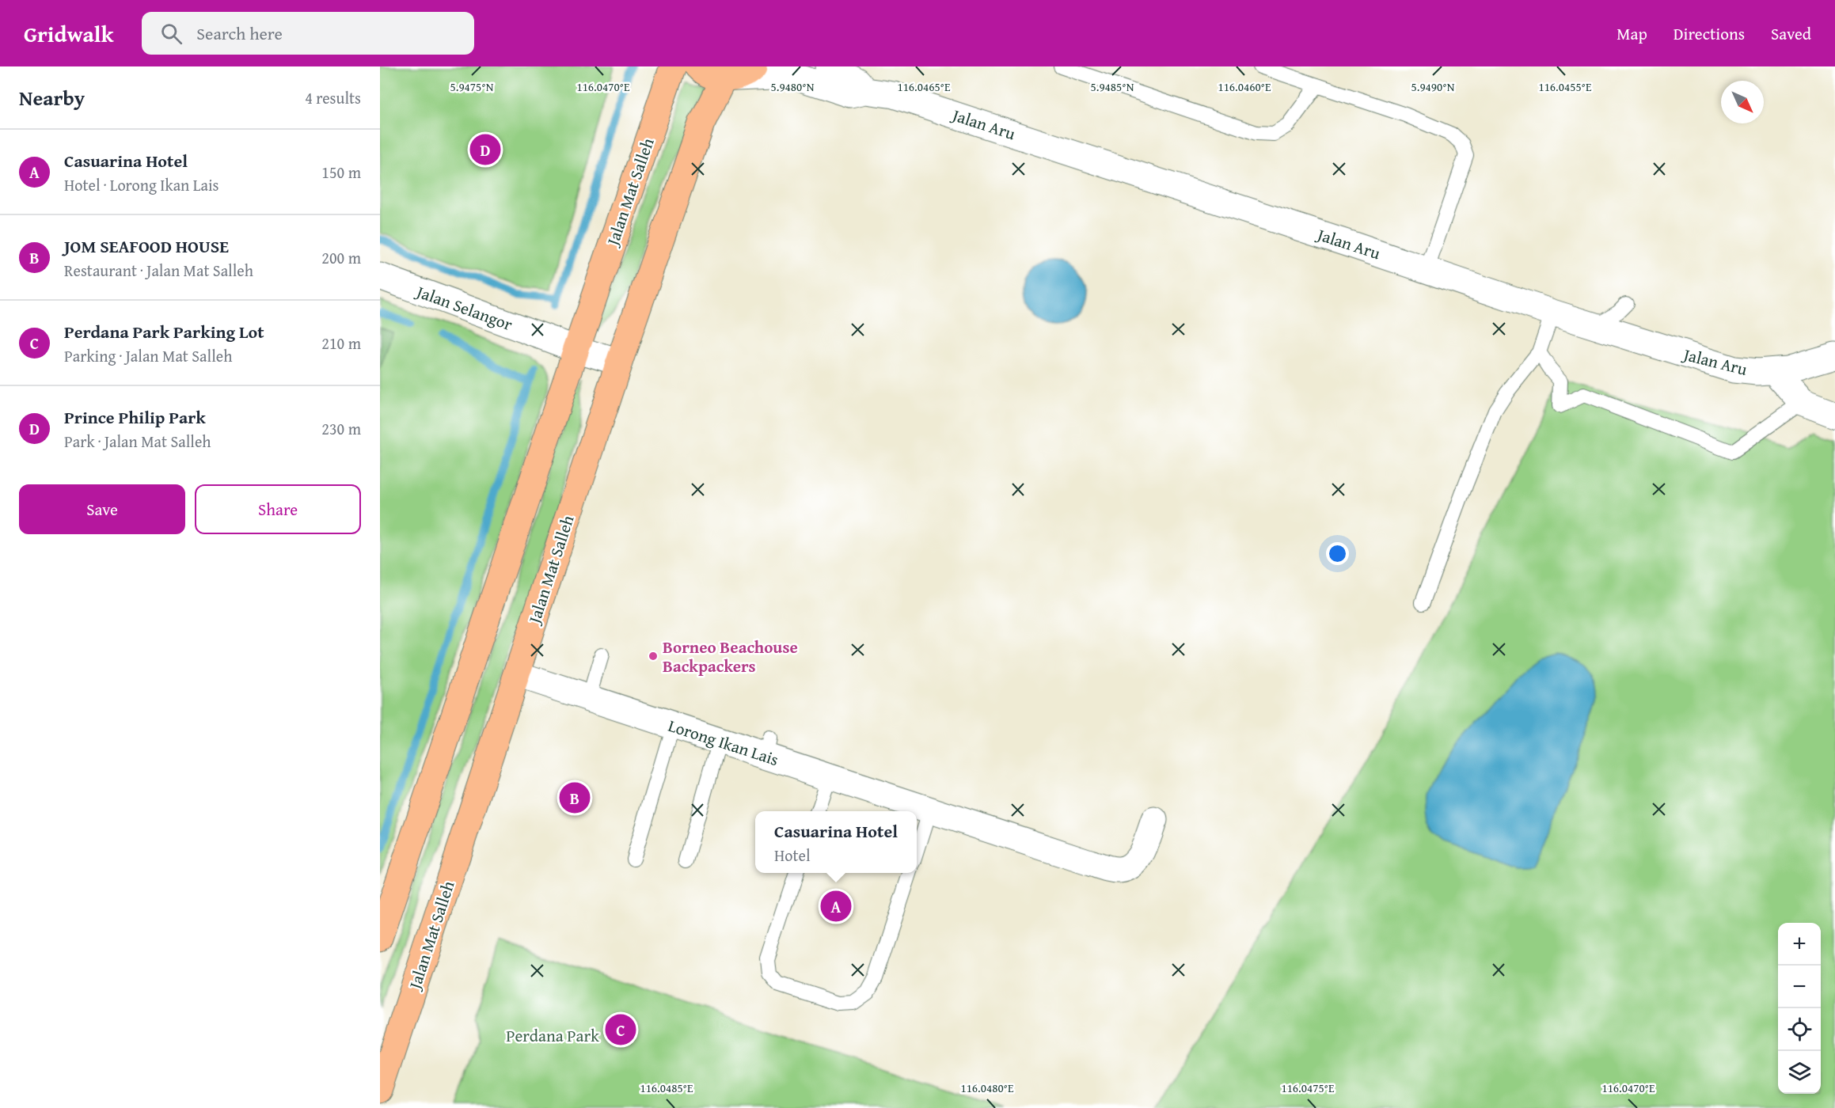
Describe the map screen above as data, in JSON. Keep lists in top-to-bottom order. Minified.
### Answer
{"streets":{"main road":["Jalan Mat Salleh"],"street":["Jalan Aru","Jalan Selangor","Lorong Ikan Lais"]},"crossings":[["Jalan Aru","Jalan Mat Salleh"],["Jalan Mat Salleh","Jalan Selangor"],["Jalan Mat Salleh","Lorong Ikan Lais"]],"parks":["Perdana Park"],"places":["Borneo Beachouse Backpackers"],"north":"bottom right","page":{"header":"Gridwalk","search":"Search here","nav":["Map","Directions","Saved"],"heading":["Nearby","4 results"],"list":[{"mark":"A","name":"Casuarina Hotel","note":"Hotel · Lorong Ikan Lais","value":"150 m"},{"mark":"B","name":"JOM SEAFOOD HOUSE","note":"Restaurant · Jalan Mat Salleh","value":"200 m"},{"mark":"C","name":"Perdana Park Parking Lot","note":"Parking · Jalan Mat Salleh","value":"210 m"},{"mark":"D","name":"Prince Philip Park","note":"Park · Jalan Mat Salleh","value":"230 m"}],"pins":["D","B","A","C"],"buttons":["Save","Share"],"popup":["Casuarina Hotel","Hotel"],"map_buttons":["+","−"]},"coordinates":["5.9475°N","116.0470°E","5.9480°N","116.0465°E","5.9485°N","116.0460°E","5.9490°N","116.0455°E","116.0485°E","116.0480°E","116.0475°E"]}
